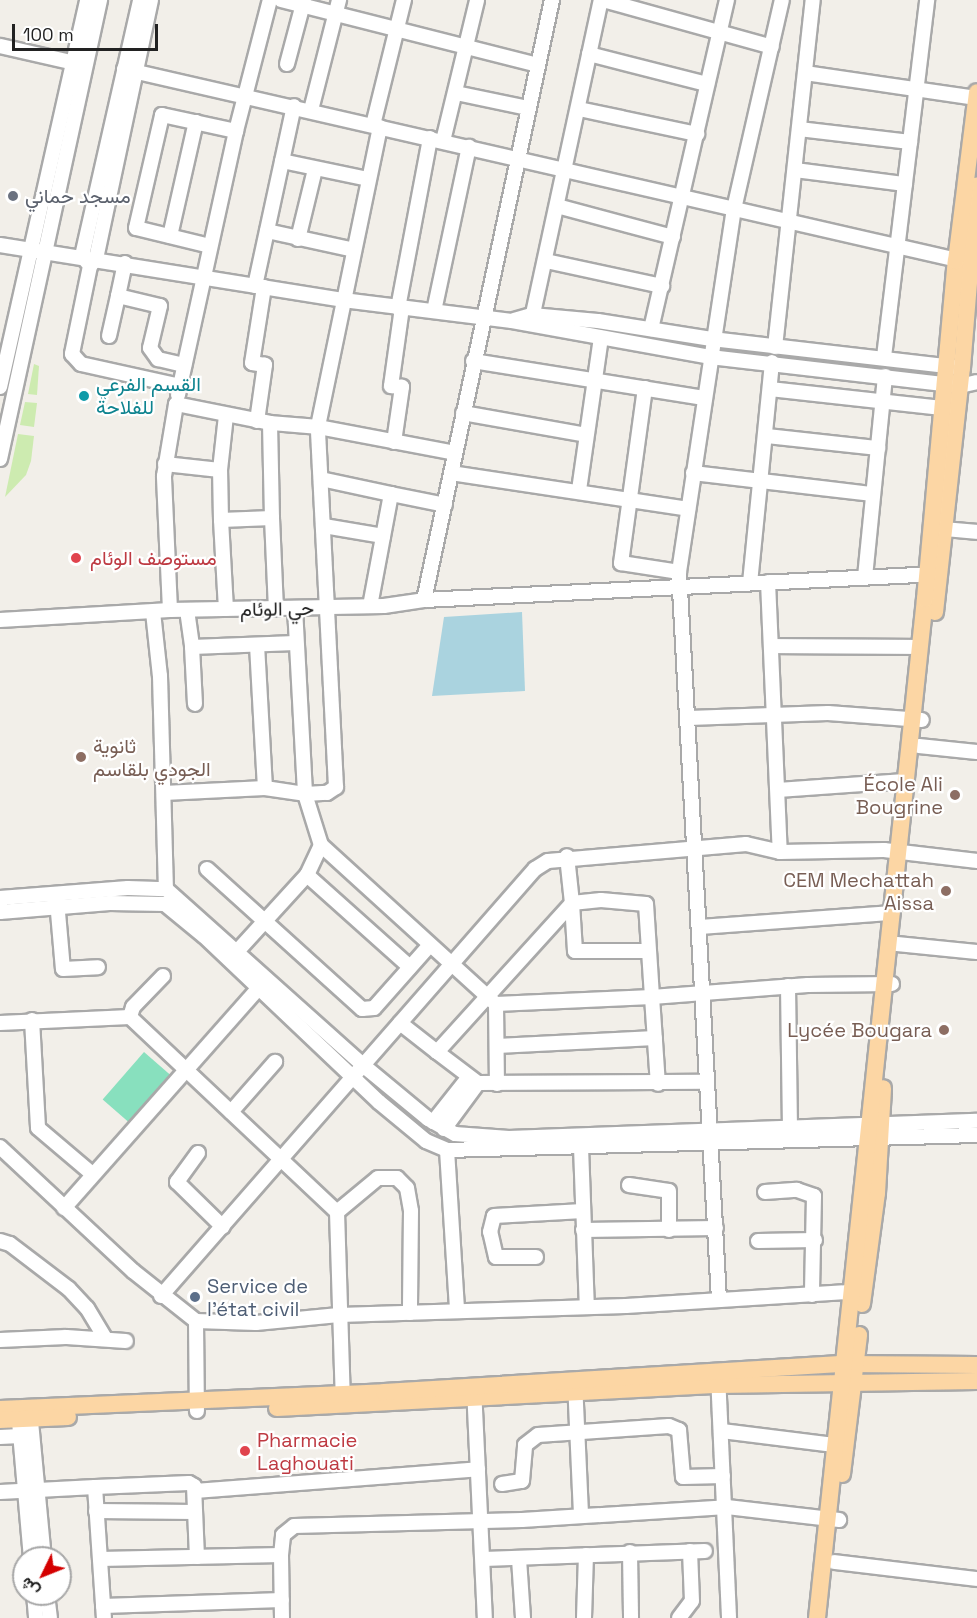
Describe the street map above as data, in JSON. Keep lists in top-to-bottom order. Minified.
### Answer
{"streets":{"street":["حي الوئام"]},"places":["مسجد حماني","القسم الفرعي للفلاحة","مستوصف الوئام","ثانوية الجودي بلقاسم","École Ali Bougrine","CEM Mechattah Aissa","Lycée Bougara","Service de l'état civil","Pharmacie Laghouati"],"scale_bar":"100 m","north":"bottom left"}
